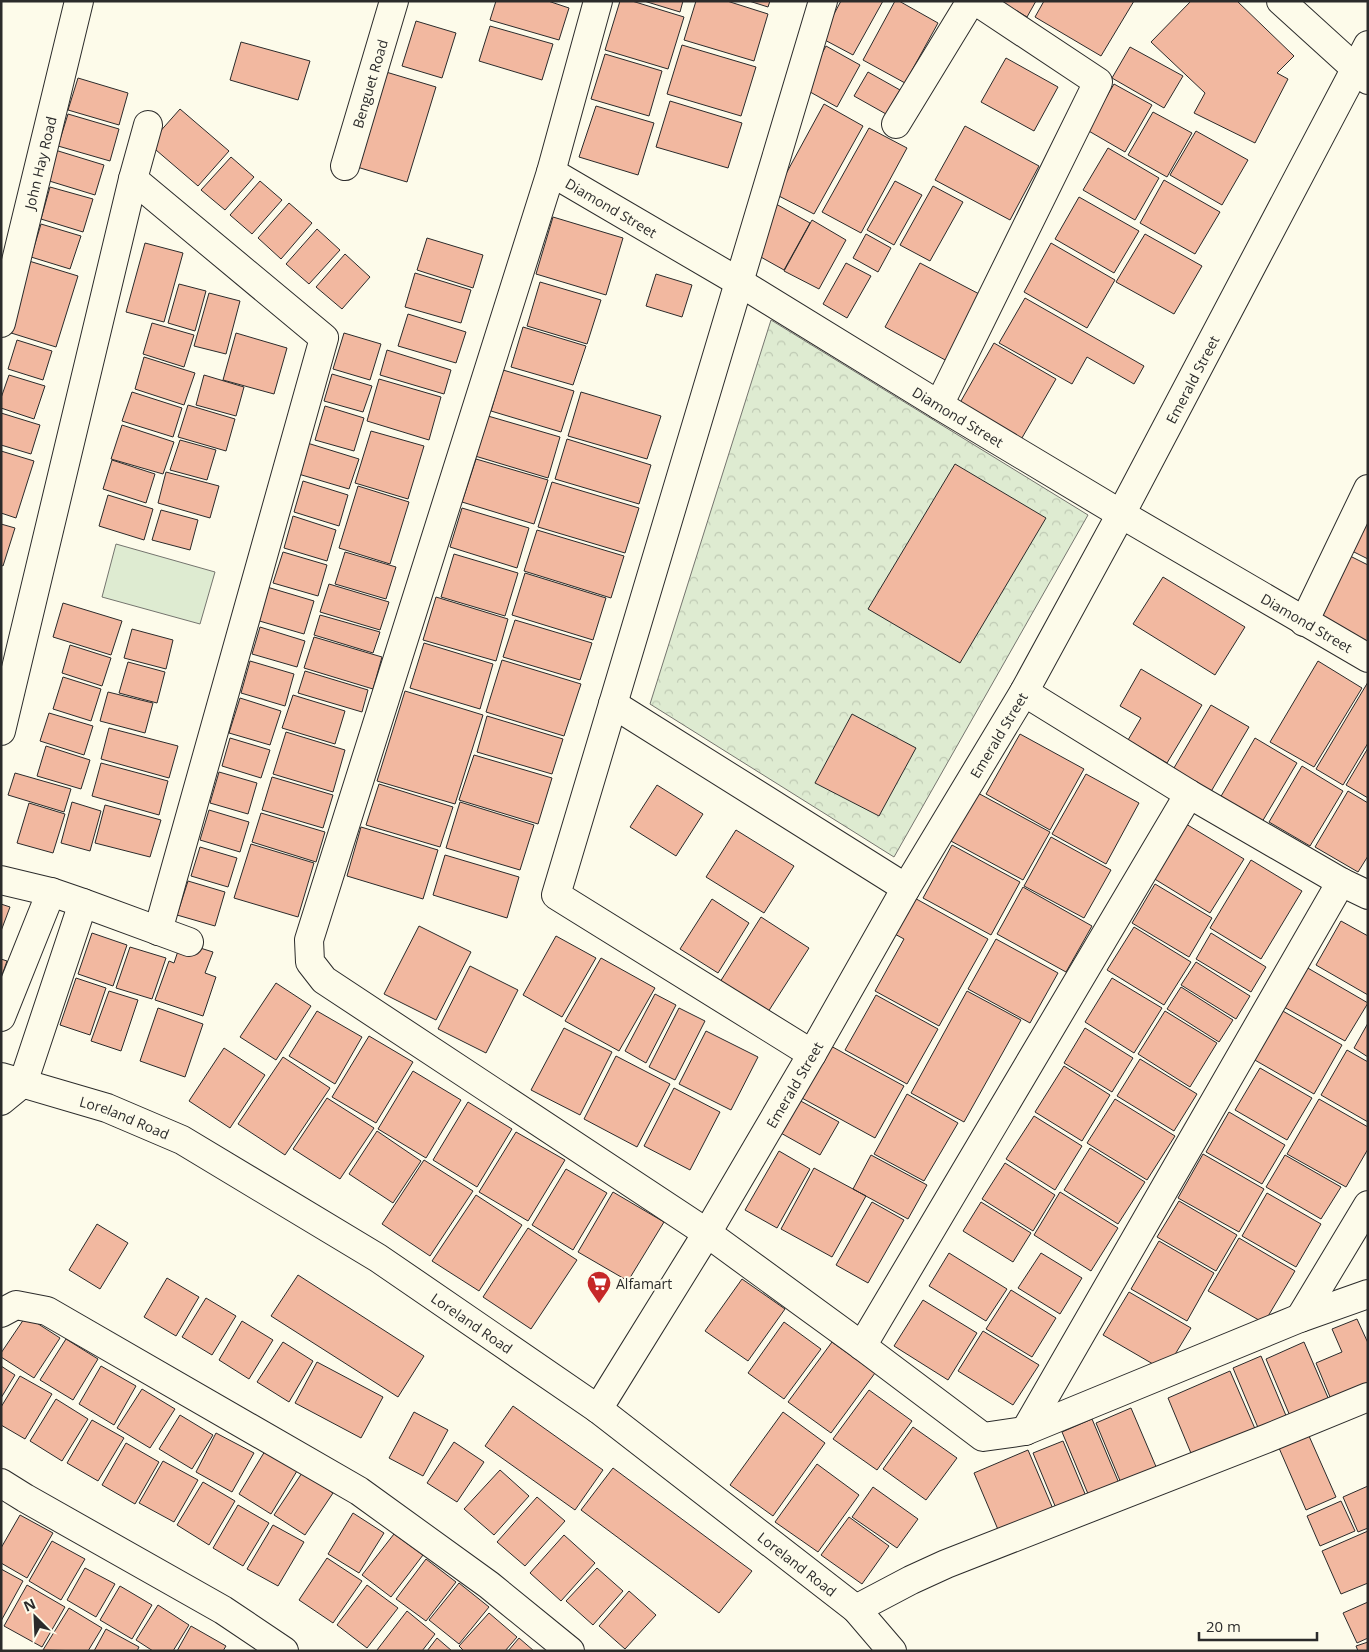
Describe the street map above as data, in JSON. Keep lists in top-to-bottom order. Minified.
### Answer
{"streets":{"street":["Benguet Road","John Hay Road","Diamond Street","Emerald Street","Loreland Road"]},"crossings":[["Diamond Street","Emerald Street"],["Emerald Street","Loreland Road"]],"places":{"supermarket":["Alfamart"]},"scale_bar":"20 m","north":"top left"}
